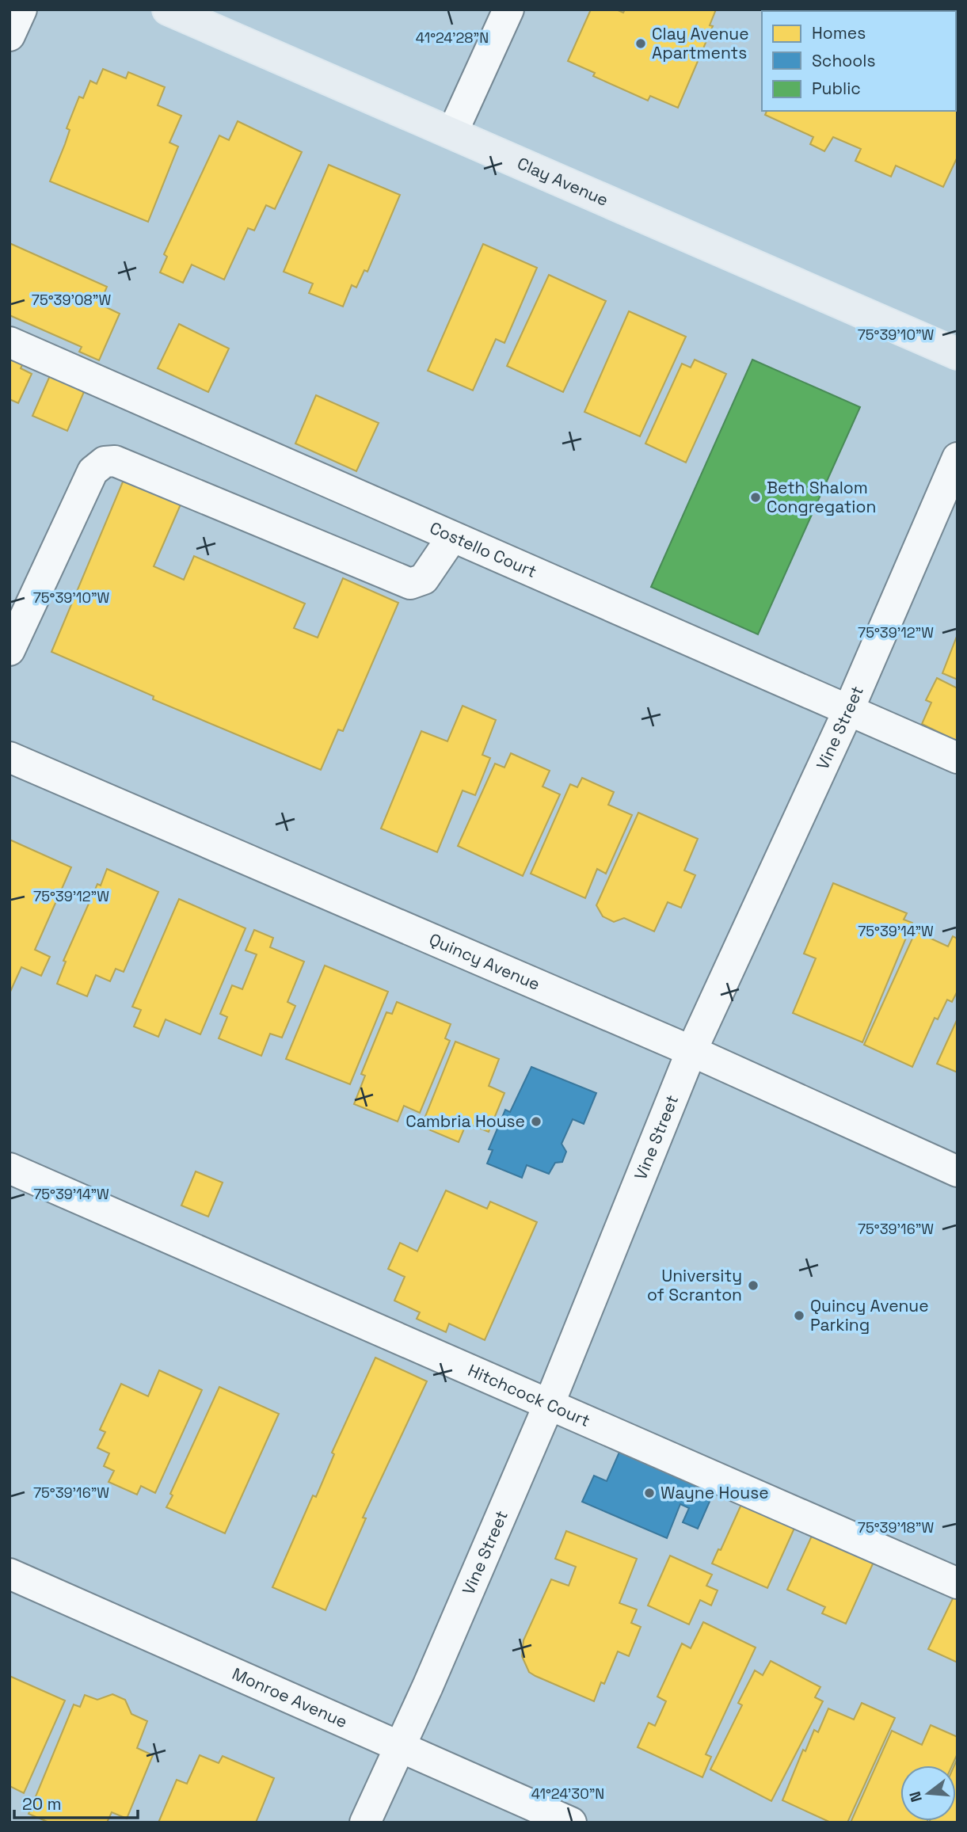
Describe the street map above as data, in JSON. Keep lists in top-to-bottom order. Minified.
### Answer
{"streets":{"main road":["Clay Avenue"],"street":["Costello Court","Vine Street","Quincy Avenue","Hitchcock Court","Monroe Avenue"]},"crossings":[["Costello Court","Vine Street"],["Vine Street","Quincy Avenue"],["Vine Street","Hitchcock Court"],["Vine Street","Monroe Avenue"]],"places":["Clay Avenue Apartments","Beth Shalom Congregation","Cambria House","University of Scranton","Quincy Avenue Parking","Wayne House"],"legend":["Homes","Schools","Public"],"scale_bar":"20 m","north":"left","coordinates":["41°24'28\"N","75°39'08\"W","75°39'10\"W","75°39'12\"W","75°39'14\"W","75°39'16\"W","75°39'18\"W","41°24'30\"N"]}
